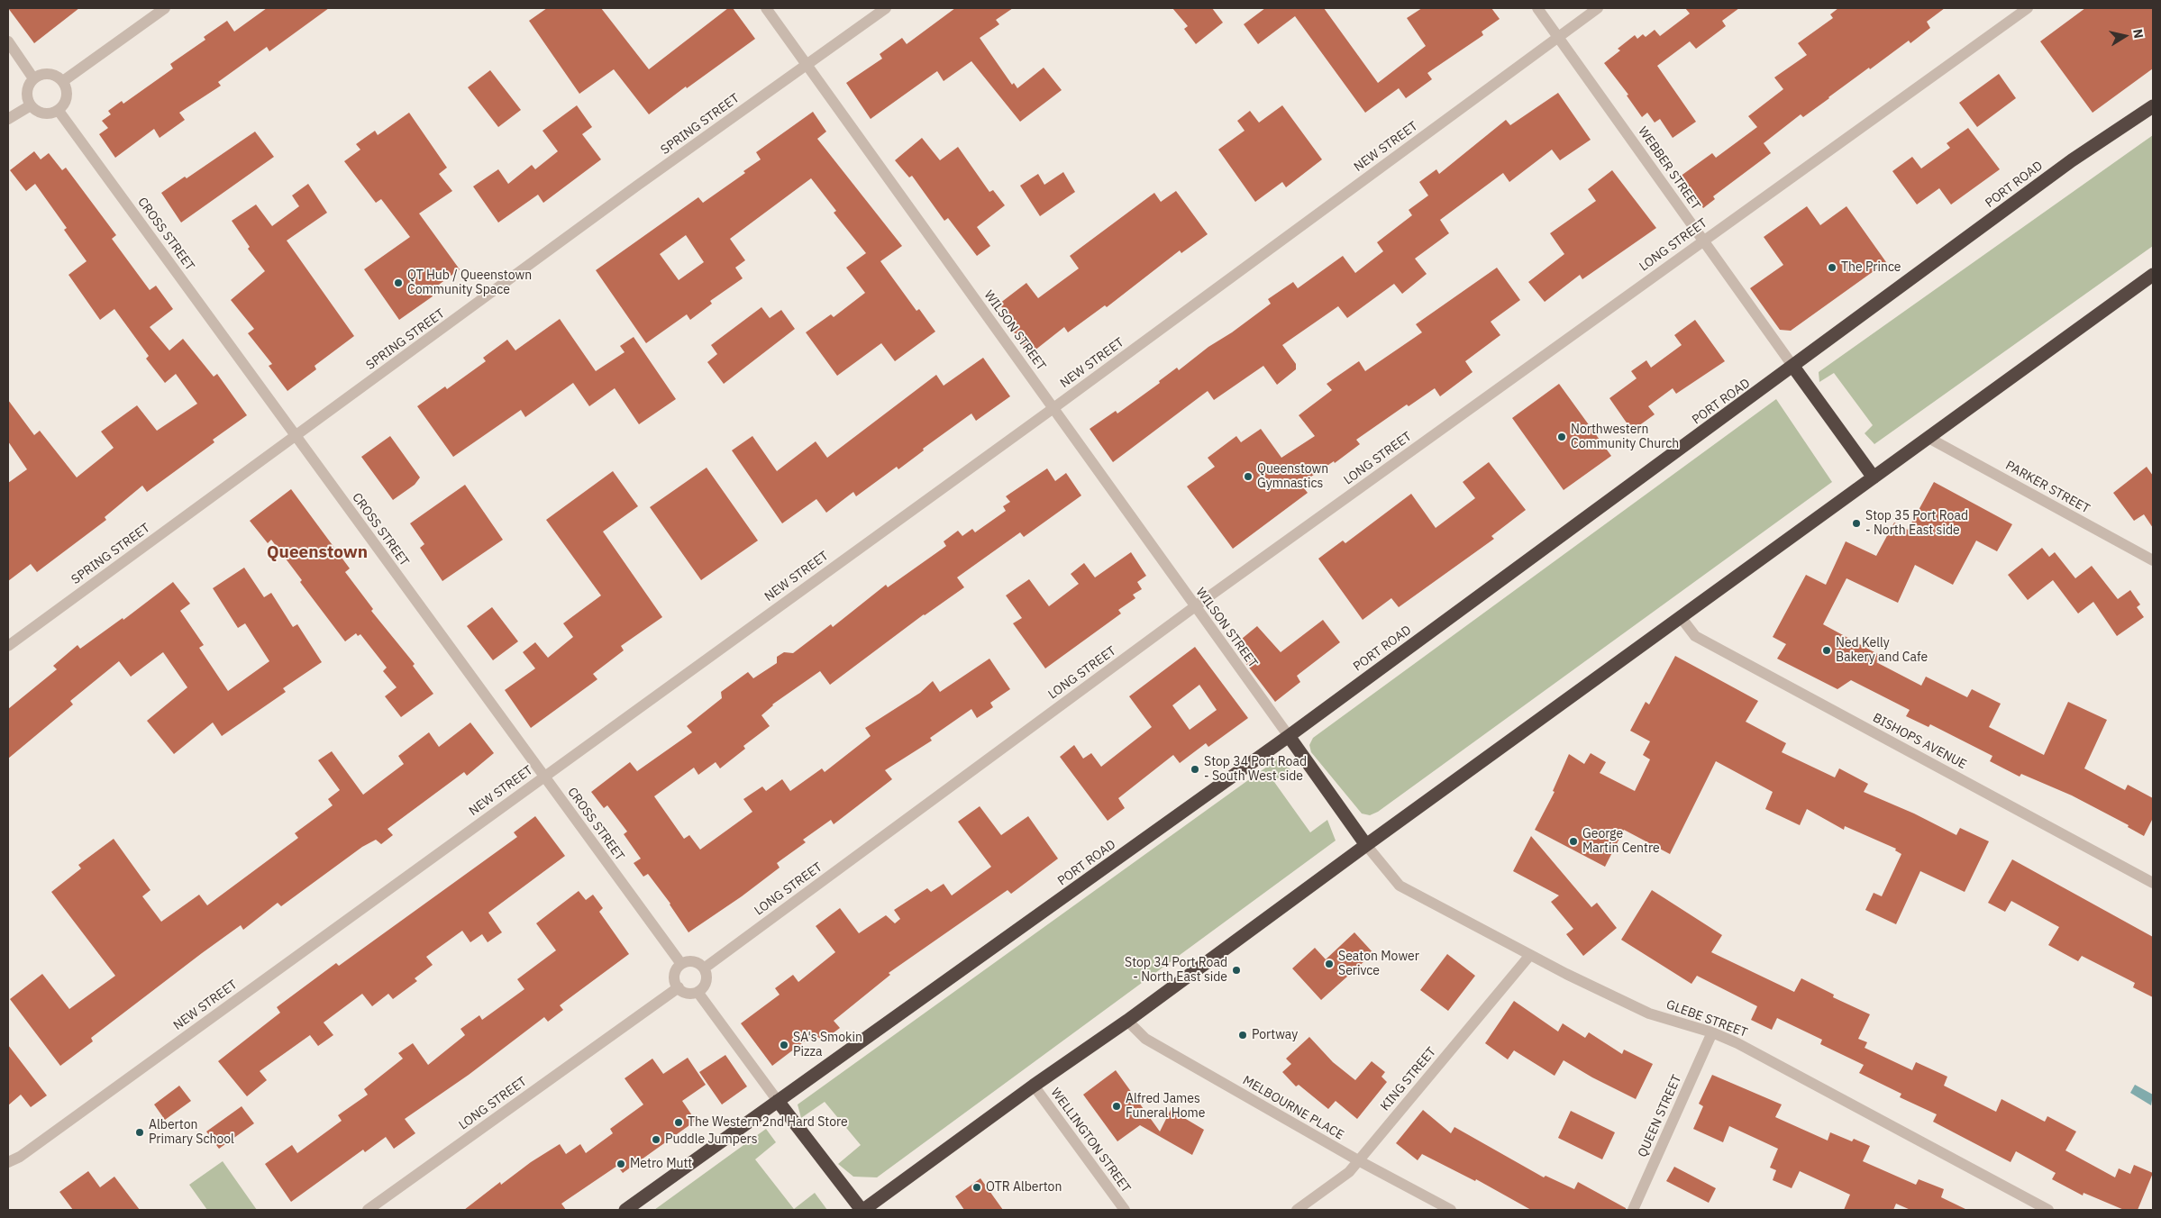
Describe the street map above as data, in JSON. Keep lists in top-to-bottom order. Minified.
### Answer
{"streets":{"highway":["PORT ROAD"],"street":["SPRING STREET","NEW STREET","WEBBER STREET","CROSS STREET","LONG STREET","WILSON STREET","PARKER STREET","BISHOPS AVENUE","GLEBE STREET","KING STREET","MELBOURNE PLACE","QUEEN STREET","WELLINGTON STREET"]},"crossings":[["SPRING STREET","CROSS STREET"],["SPRING STREET","WILSON STREET"],["NEW STREET","WEBBER STREET"],["NEW STREET","CROSS STREET"],["NEW STREET","WILSON STREET"],["WEBBER STREET","PORT ROAD"],["WEBBER STREET","LONG STREET"],["PORT ROAD","WILSON STREET"],["CROSS STREET","LONG STREET"],["LONG STREET","WILSON STREET"],["GLEBE STREET","KING STREET"],["GLEBE STREET","QUEEN STREET"],["KING STREET","MELBOURNE PLACE"]],"districts":["Queenstown"],"places":["The Prince","QT Hub / Queenstown Community Space","Northwestern Community Church","Queenstown Gymnastics","Stop 35 Port Road - North East side","Ned Kelly Bakery and Cafe","Stop 34 Port Road - South West side","George Martin Centre","Seaton Mower Serivce","Stop 34 Port Road - North East side","Portway","SA's Smokin Pizza","Alfred James Funeral Home","The Western 2nd Hard Store","Alberton Primary School","Puddle Jumpers","Metro Mutt","OTR Alberton"],"north":"right"}
